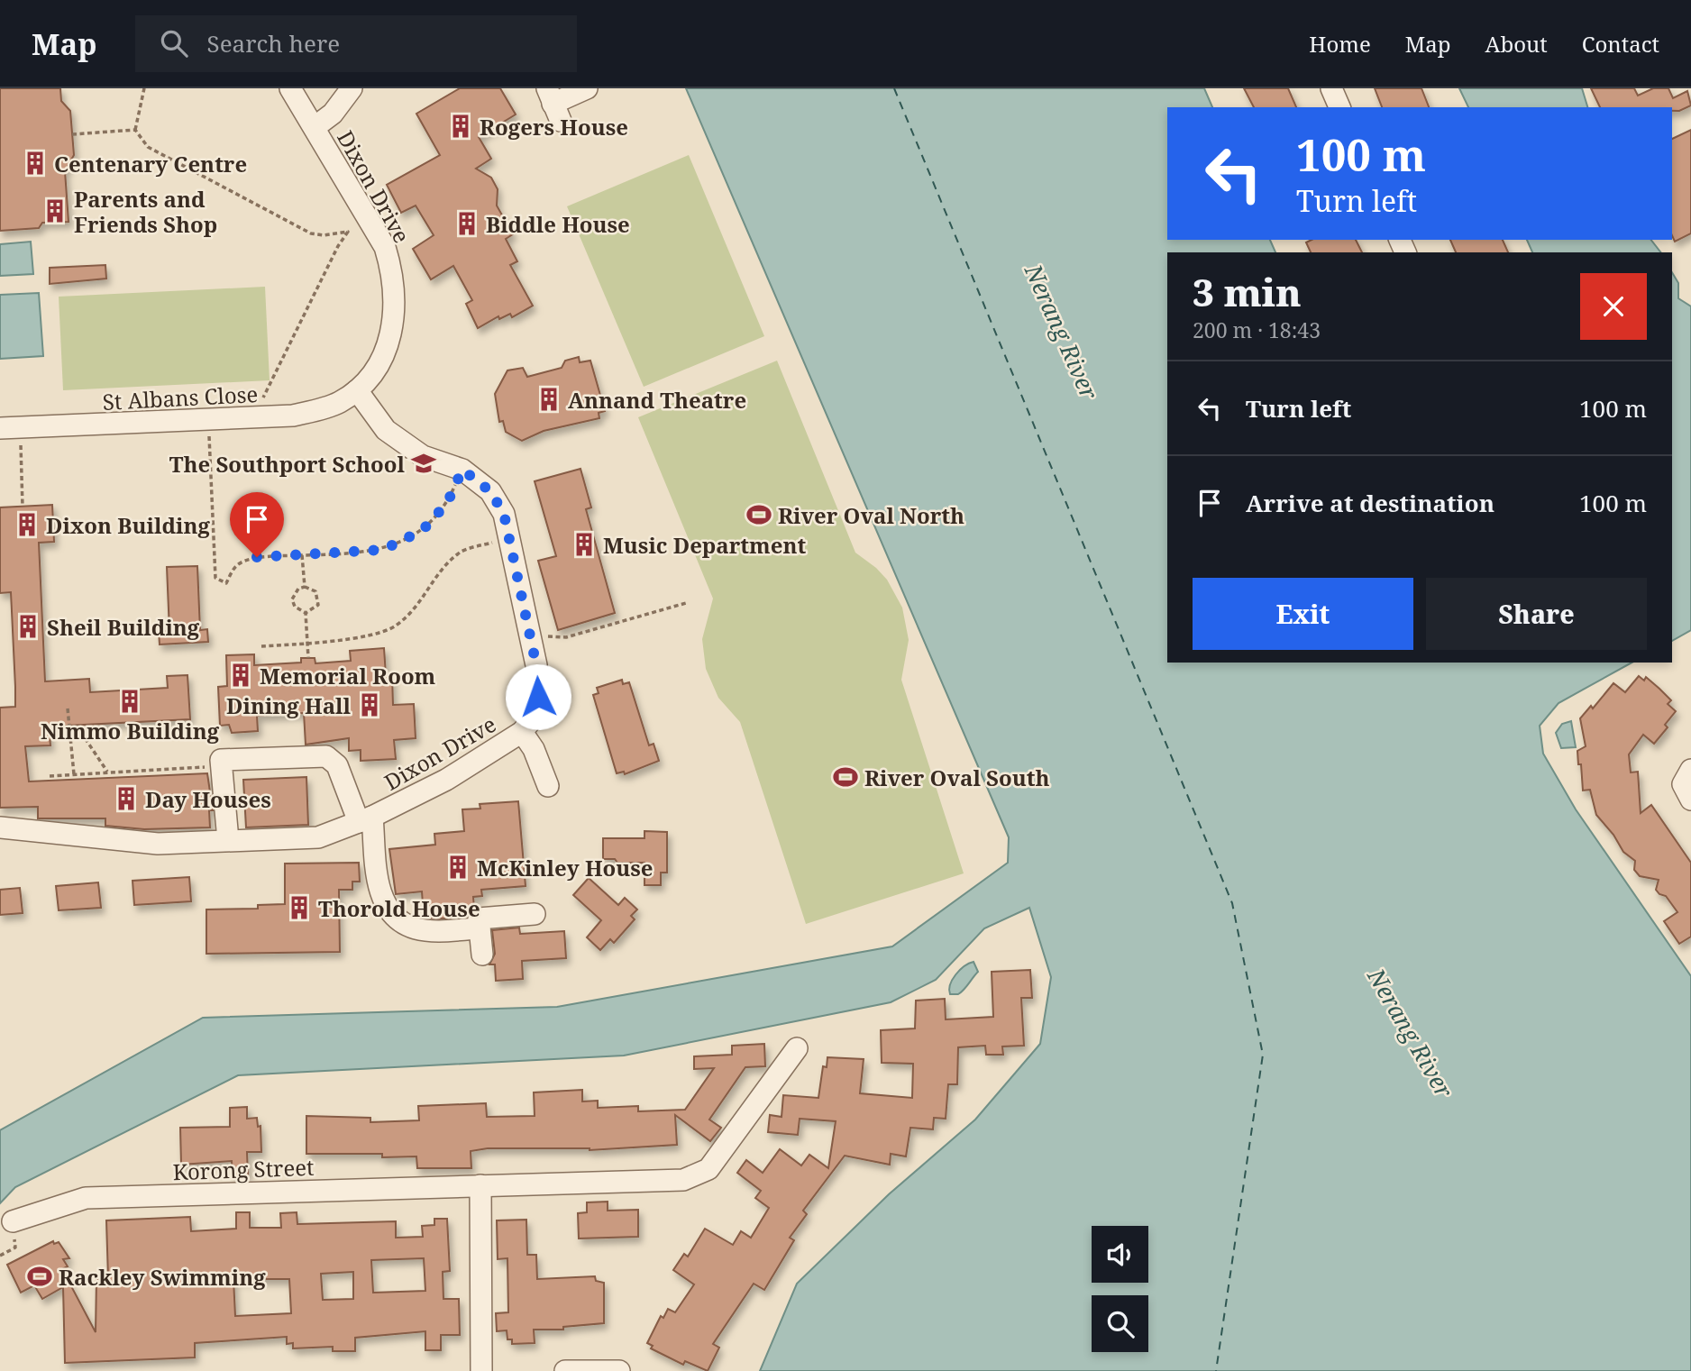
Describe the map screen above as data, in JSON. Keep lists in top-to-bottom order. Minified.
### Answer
{"streets":{"street":["Dixon Drive","St Albans Close","Korong Street"]},"crossings":[["Dixon Drive","St Albans Close"]],"water":["Nerang River"],"places":{"building":["Rogers House","Centenary Centre","Parents and Friends Shop","Biddle House","Annand Theatre","Dixon Building","Music Department","Sheil Building","Memorial Room","Nimmo Building","Dining Hall","Day Houses","McKinley House","Thorold House"],"school or university":["The Southport School"],"sports":["River Oval North","River Oval South","Rackley Swimming"]},"page":{"header":"Map","search":"Search here","nav":["Home","Map","About","Contact"],"turn":["100 m","Turn left"],"heading":["3 min","200 m · 18:43"],"list":[{"name":"Turn left","value":"100 m"},{"name":"Arrive at destination","value":"100 m"}],"buttons":["Exit","Share"]}}
